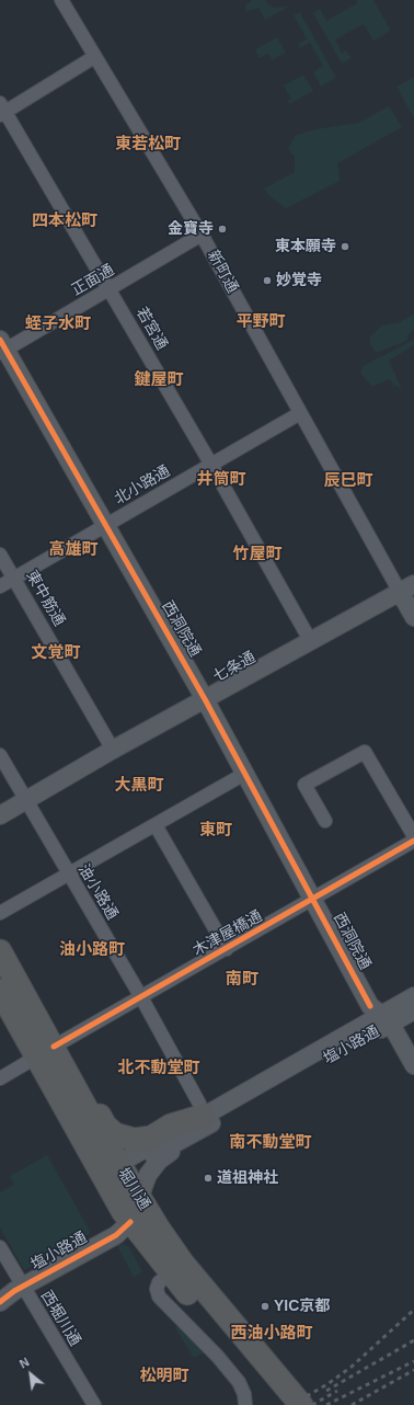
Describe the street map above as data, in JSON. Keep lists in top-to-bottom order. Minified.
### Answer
{"streets":{"highway":["堀川通"],"street":["新町通","正面通","若宮通","北小路通","東中筋通","西洞院通","七条通","油小路通","木津屋橋通","塩小路通","西堀川通"]},"crossings":[["新町通","正面通"],["新町通","北小路通"],["新町通","七条通"],["正面通","若宮通"],["正面通","西洞院通"],["若宮通","北小路通"],["若宮通","七条通"],["北小路通","東中筋通"],["北小路通","西洞院通"],["東中筋通","七条通"],["西洞院通","七条通"],["西洞院通","木津屋橋通"],["西洞院通","塩小路通"],["七条通","油小路通"],["油小路通","木津屋橋通"],["油小路通","塩小路通"],["木津屋橋通","堀川通"],["塩小路通","堀川通"],["塩小路通","西堀川通"]],"districts":["東若松町","四本松町","平野町","蛭子水町","鍵屋町","井筒町","辰巳町","高雄町","竹屋町","文覚町","大黒町","東町","油小路町","南町","北不動堂町","南不動堂町","西油小路町","松明町"],"places":["金寶寺","東本願寺","妙覚寺","道祖神社","YIC京都"],"north":"top left"}
